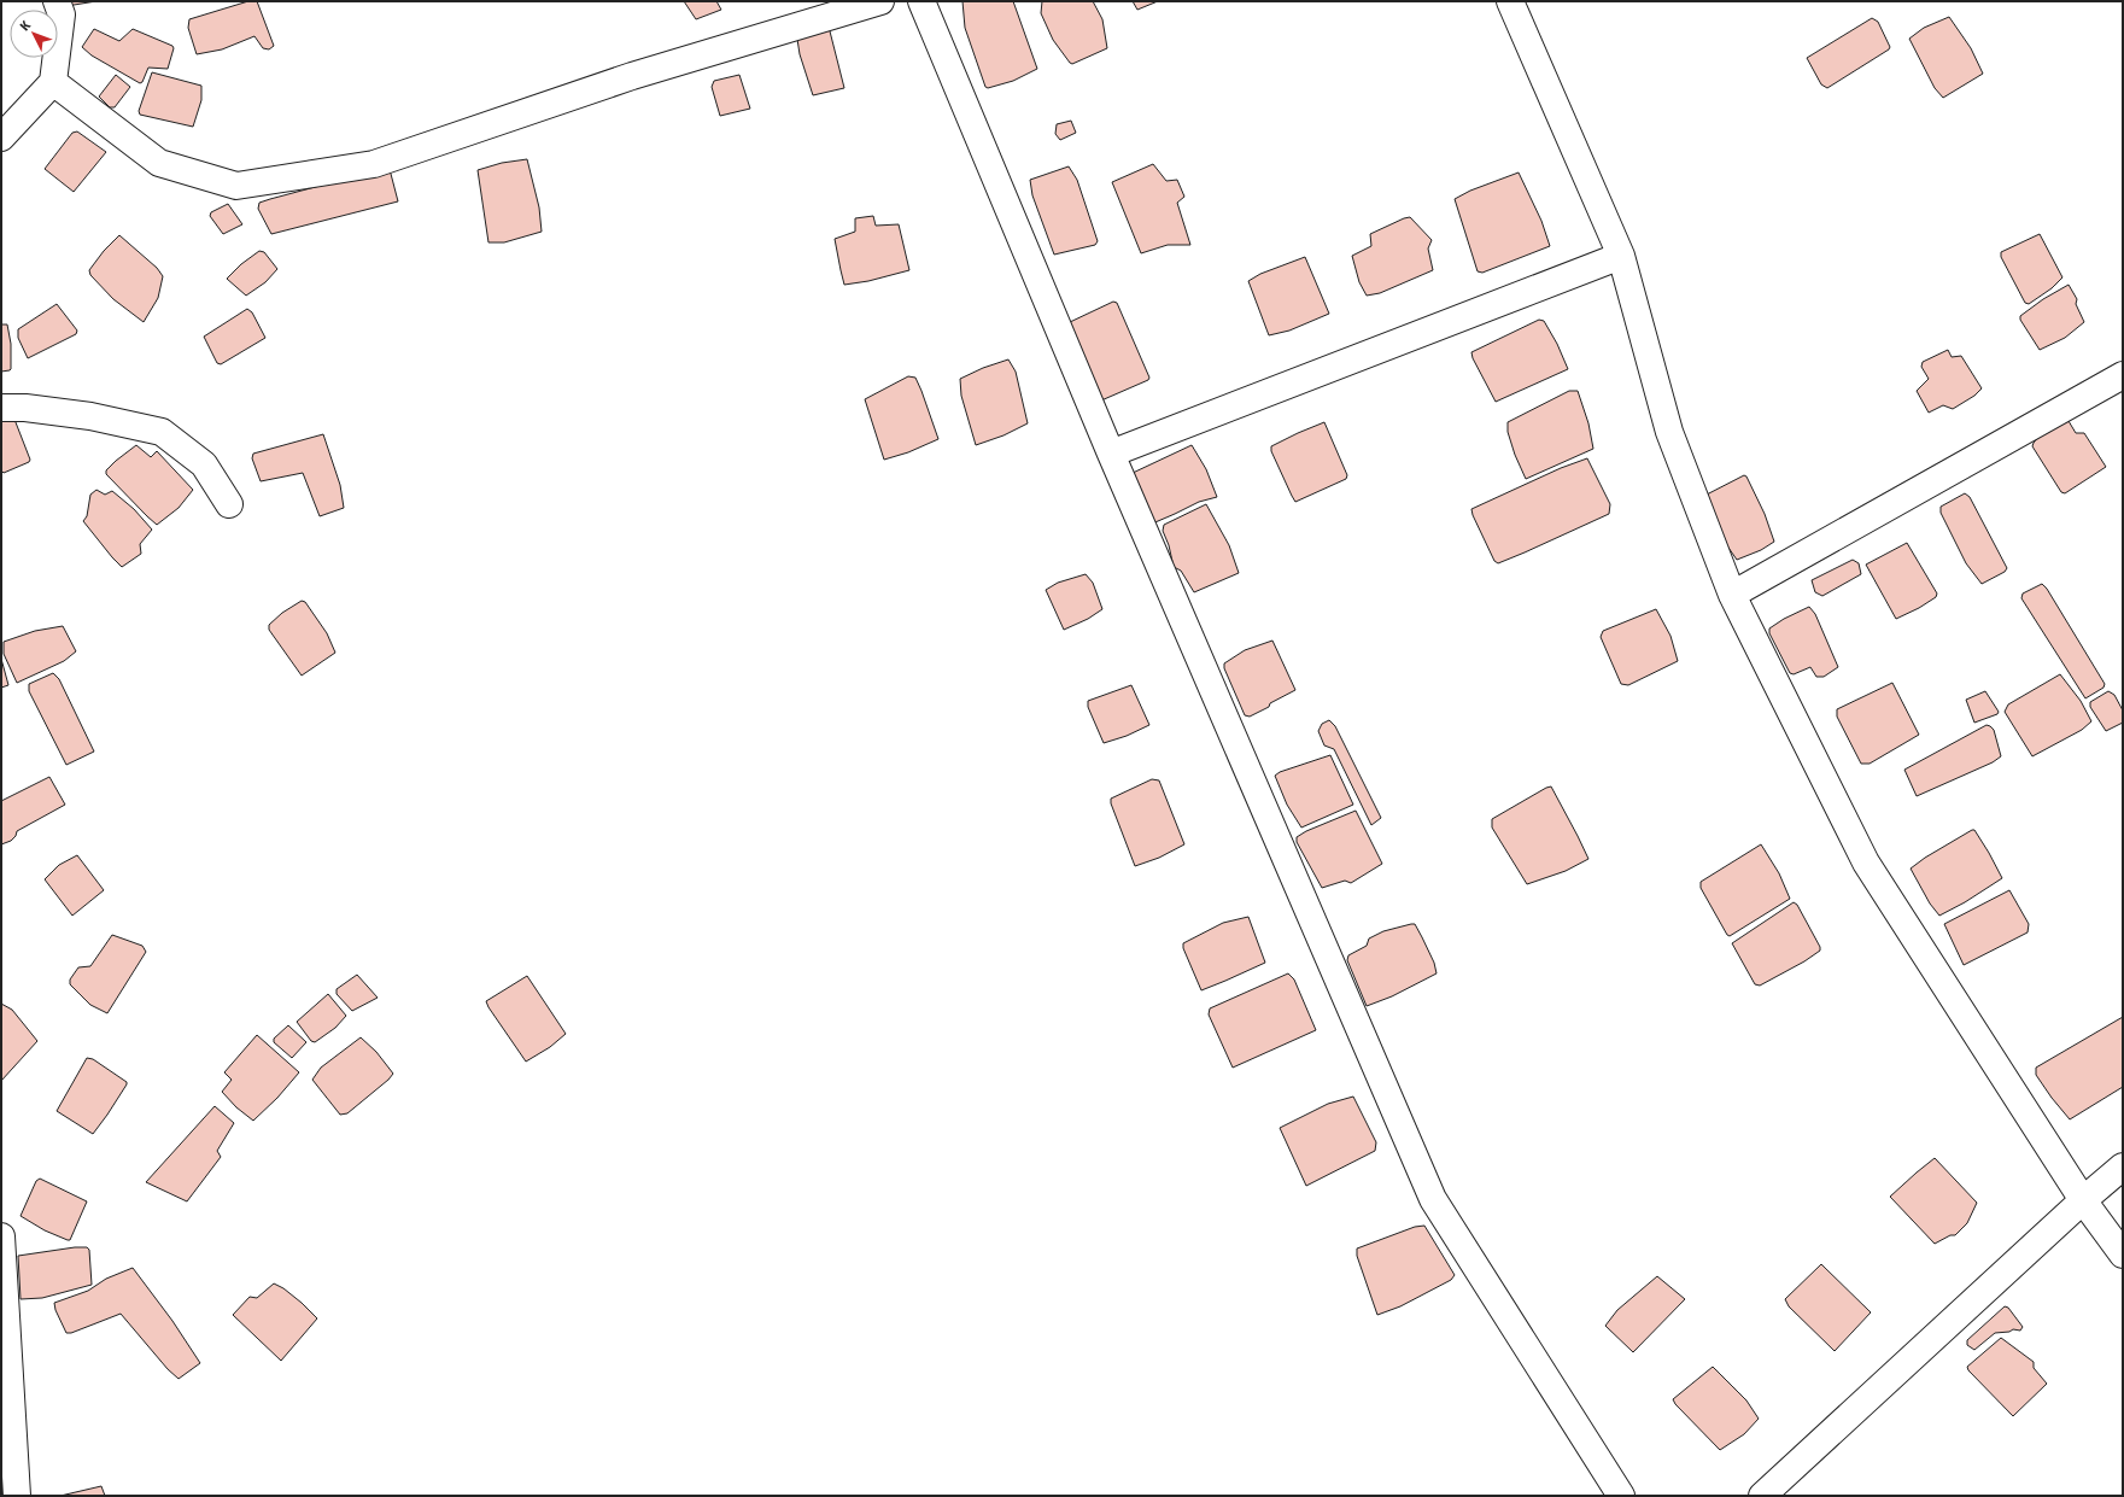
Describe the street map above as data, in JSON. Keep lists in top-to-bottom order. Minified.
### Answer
{"north":"top left"}
